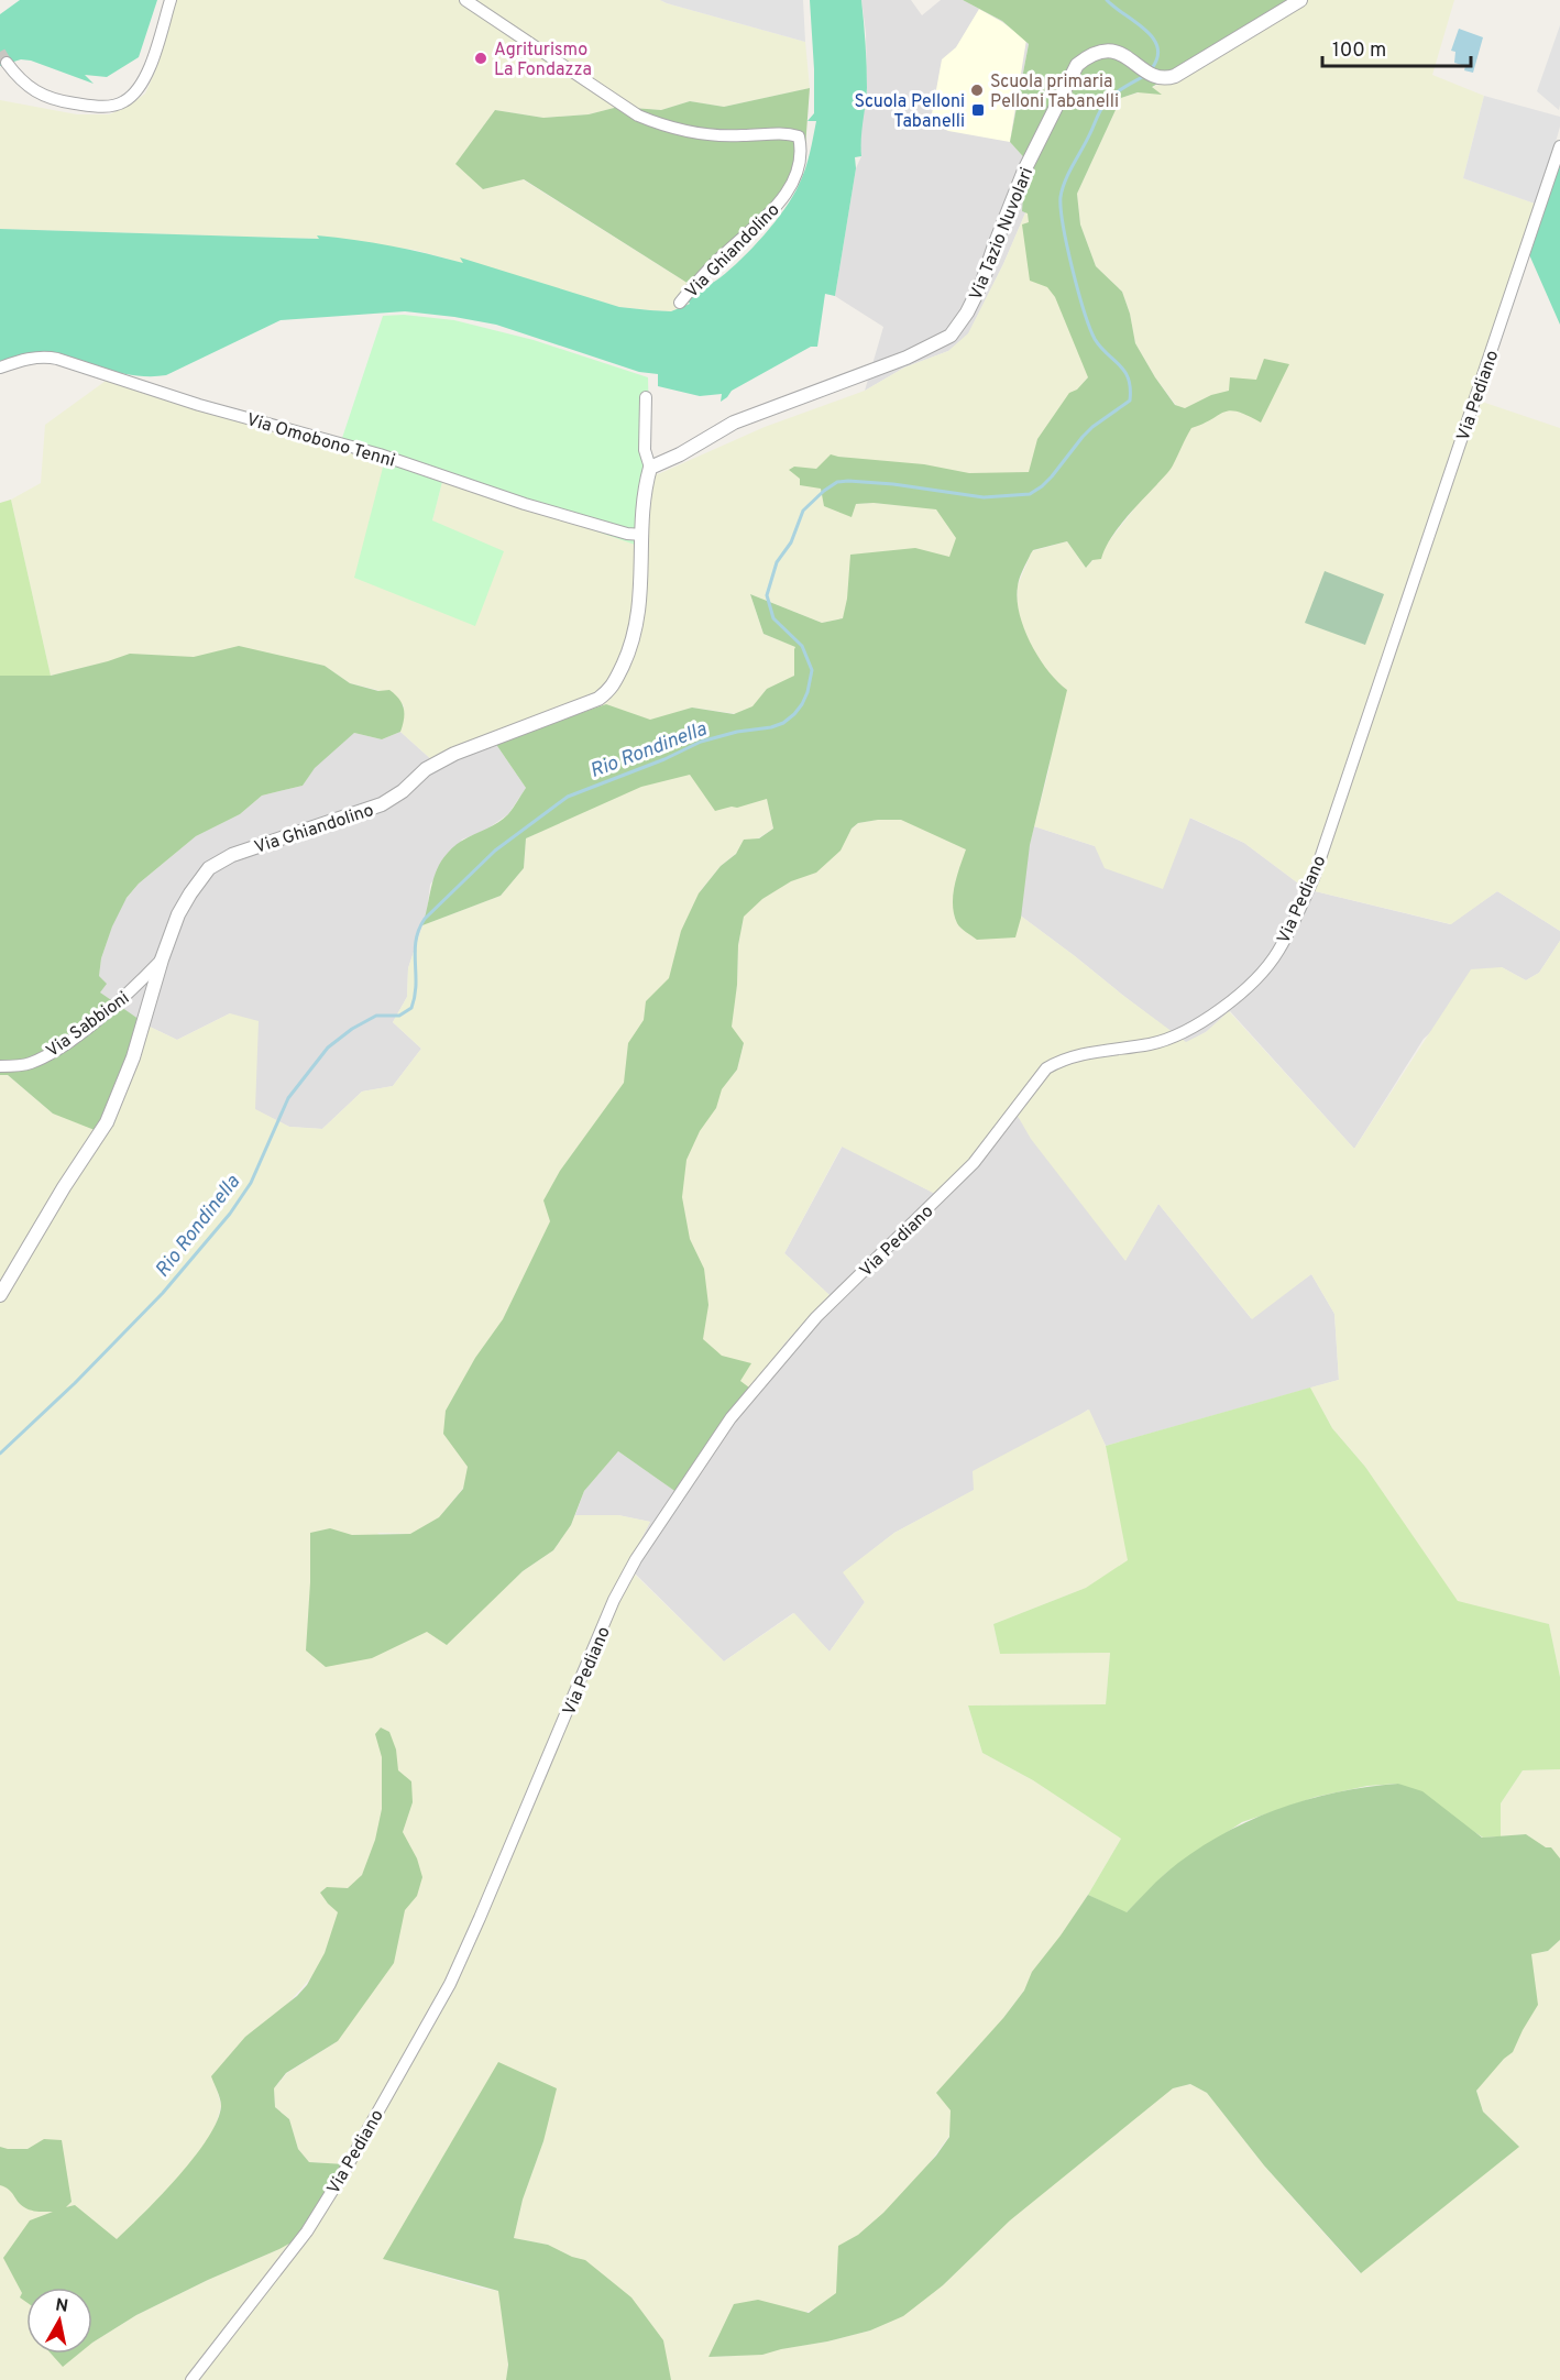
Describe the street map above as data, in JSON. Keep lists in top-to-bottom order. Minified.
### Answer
{"streets":{"street":["Via Tazio Nuvolari","Via Ghiandolino","Via Pediano","Via Omobono Tenni","Via Sabbioni"]},"crossings":[["Via Tazio Nuvolari","Via Ghiandolino"],["Via Ghiandolino","Via Omobono Tenni"],["Via Ghiandolino","Via Sabbioni"]],"water":["Rio Rondinella"],"places":{"other":["Agriturismo La Fondazza","Scuola primaria Pelloni Tabanelli"],"transit":["Scuola Pelloni Tabanelli"]},"scale_bar":"100 m","north":"top"}
